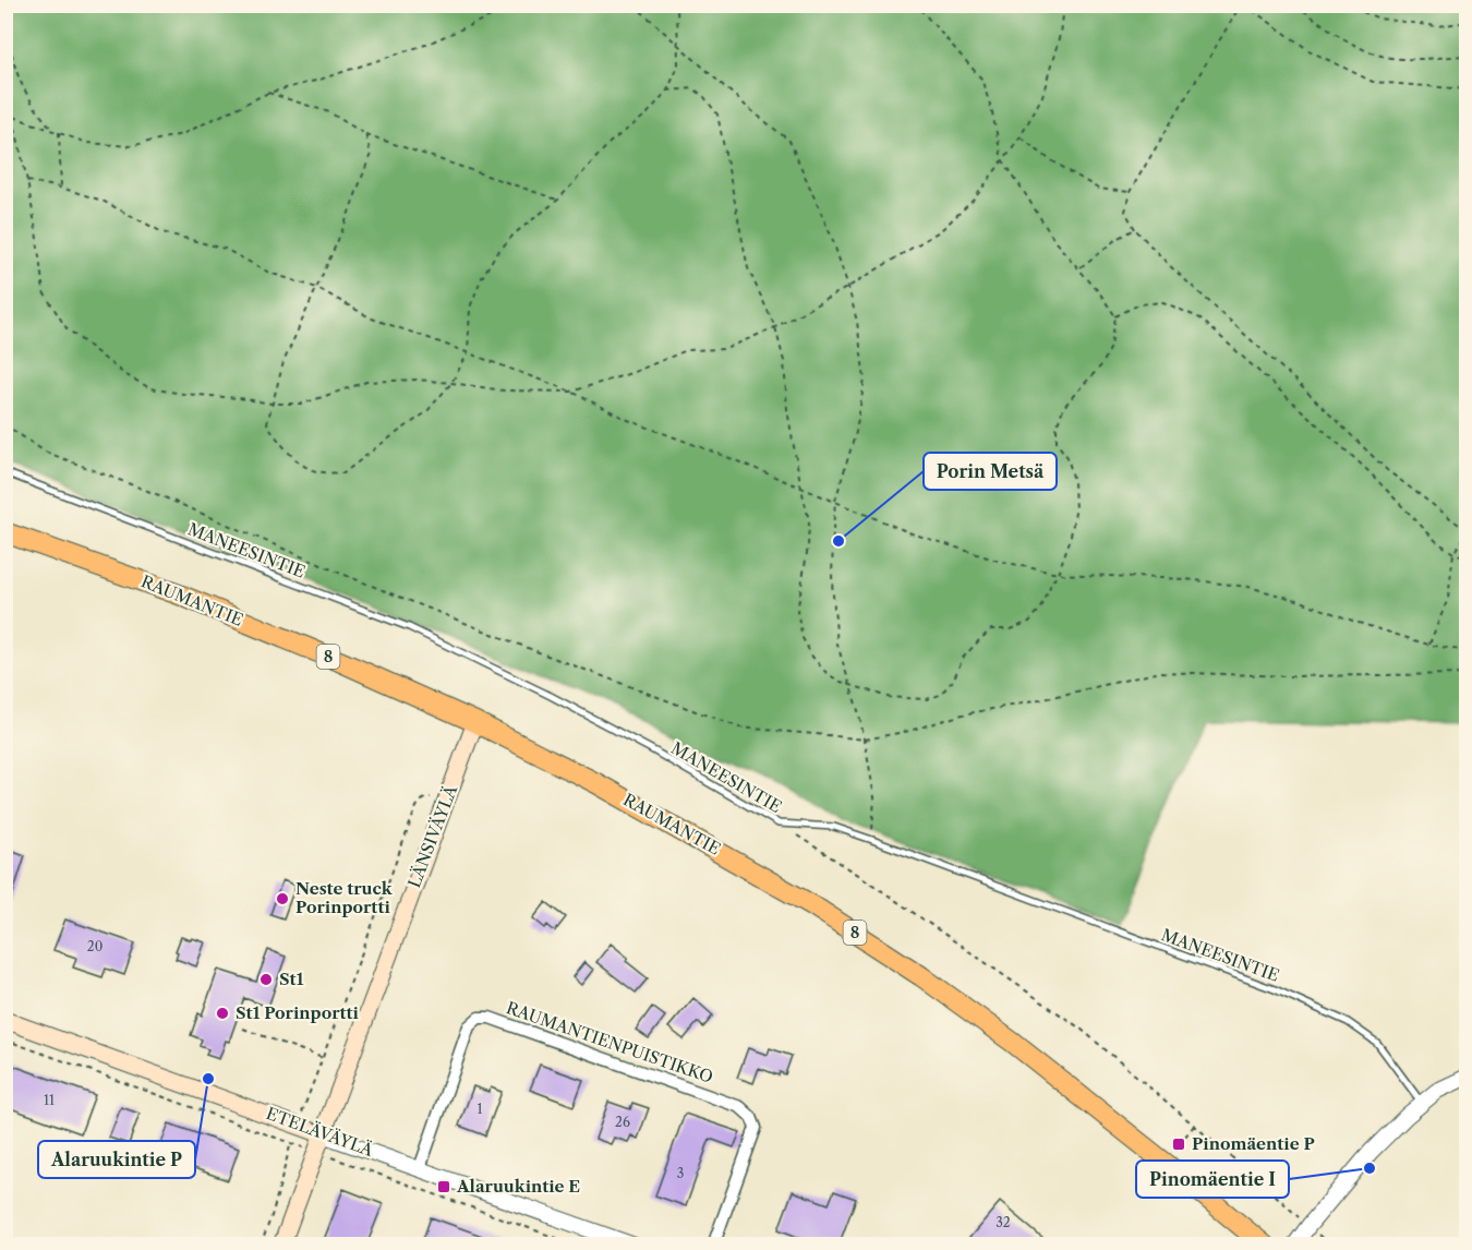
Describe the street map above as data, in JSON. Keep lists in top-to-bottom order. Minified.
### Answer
{"streets":{"highway":["RAUMANTIE","8"],"main road":["LÄNSIVÄYLÄ","ETELÄVÄYLÄ"],"street":["RAUMANTIENPUISTIKKO"],"lane":["MANEESINTIE"]},"crossings":[["RAUMANTIE","LÄNSIVÄYLÄ"],["LÄNSIVÄYLÄ","ETELÄVÄYLÄ"],["RAUMANTIENPUISTIKKO","ETELÄVÄYLÄ"]],"places":{"other":["Porin Metsä","Neste truck Porinportti","St1","St1 Porinportti","Alaruukintie P","Pinomäentie I"],"transit":["Pinomäentie P","Alaruukintie E"]},"house_numbers":["20","11","1","26","3","32"]}
